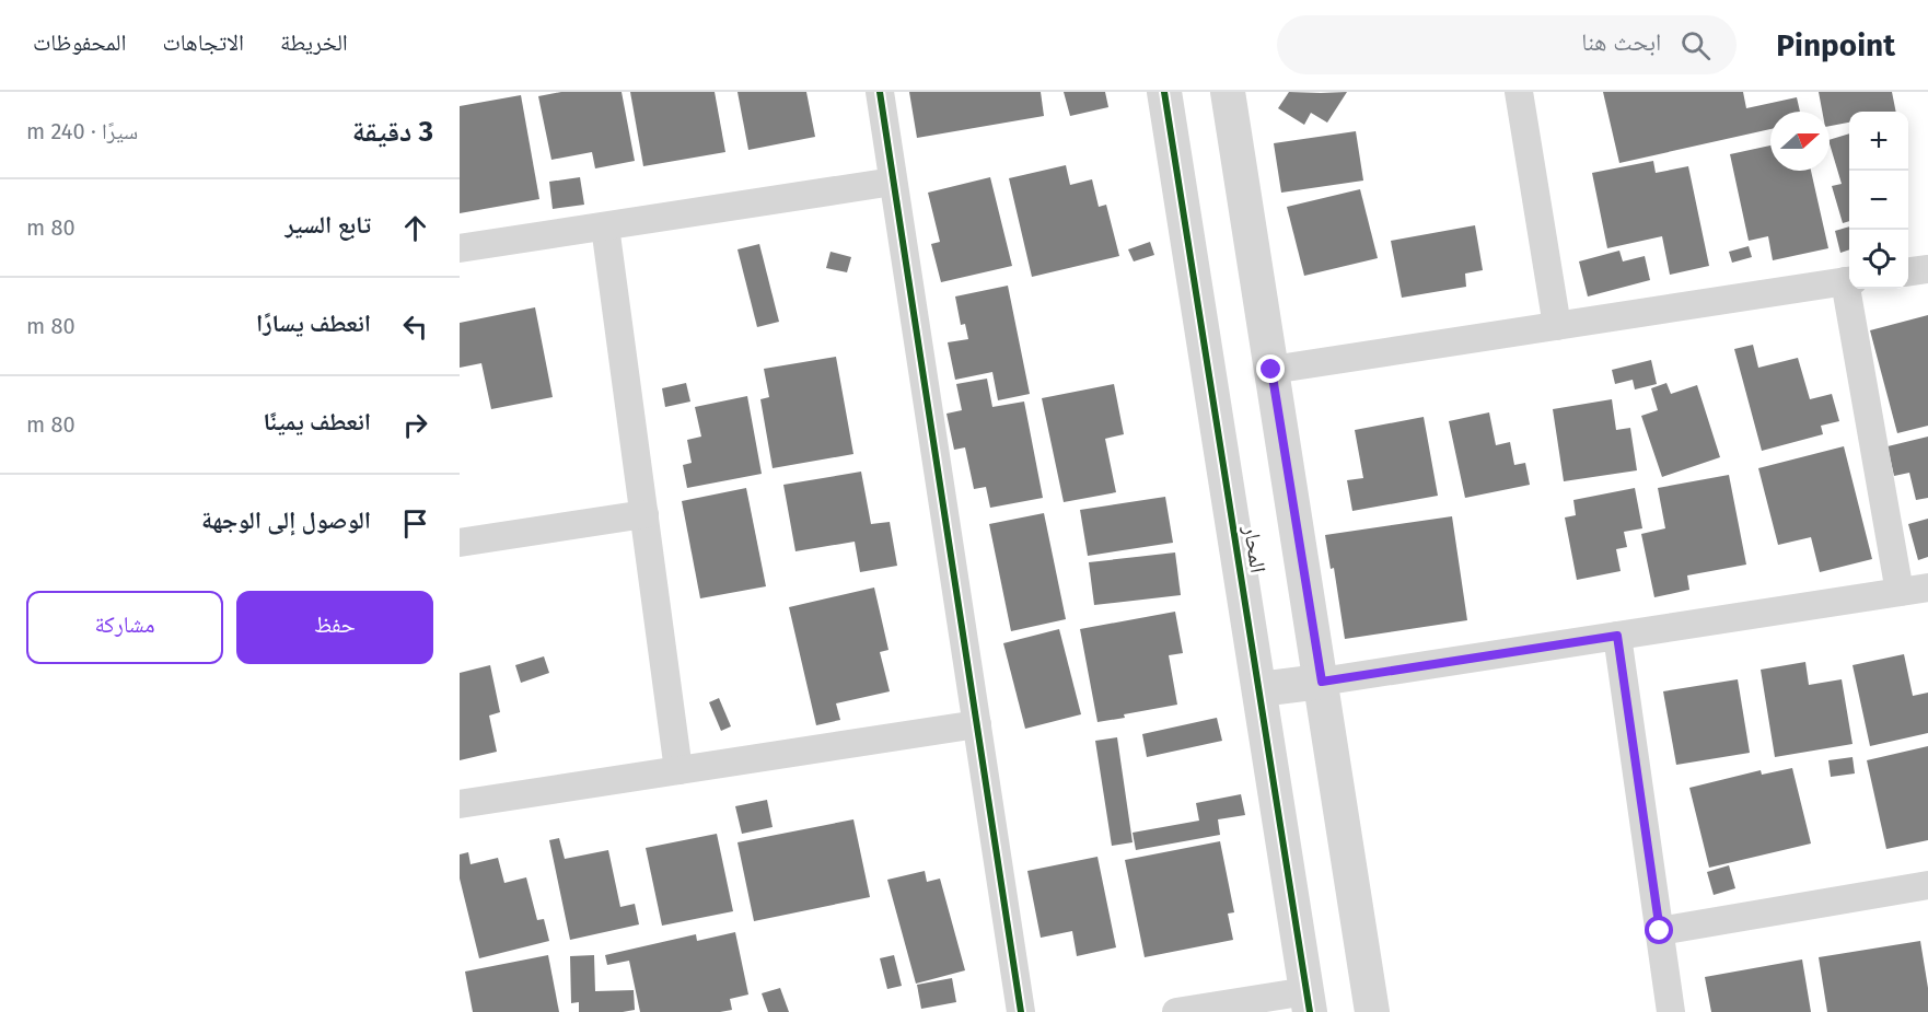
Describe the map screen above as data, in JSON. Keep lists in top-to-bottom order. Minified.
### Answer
{"streets":{"street":["المحار"]},"north":"right","page":{"header":"Pinpoint","search":"ابحث هنا","nav":["الخريطة","الاتجاهات","المحفوظات"],"heading":["3 دقيقة","سيرًا · 240 m"],"map_buttons":["+","−"],"list":[["تابع السير","80 m"],["انعطف يسارًا","80 m"],["انعطف يمينًا","80 m"],"الوصول إلى الوجهة"],"buttons":["حفظ","مشاركة"]}}
